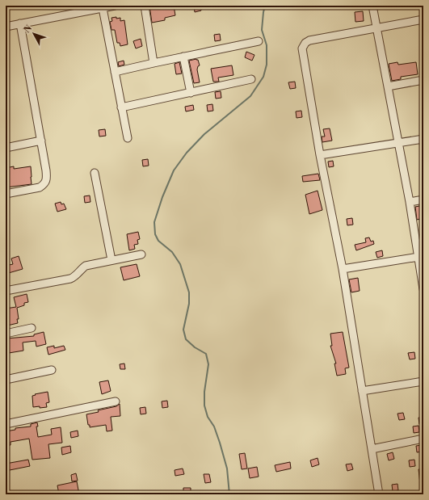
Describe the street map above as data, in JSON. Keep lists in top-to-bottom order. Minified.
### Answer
{"north":"top left"}
